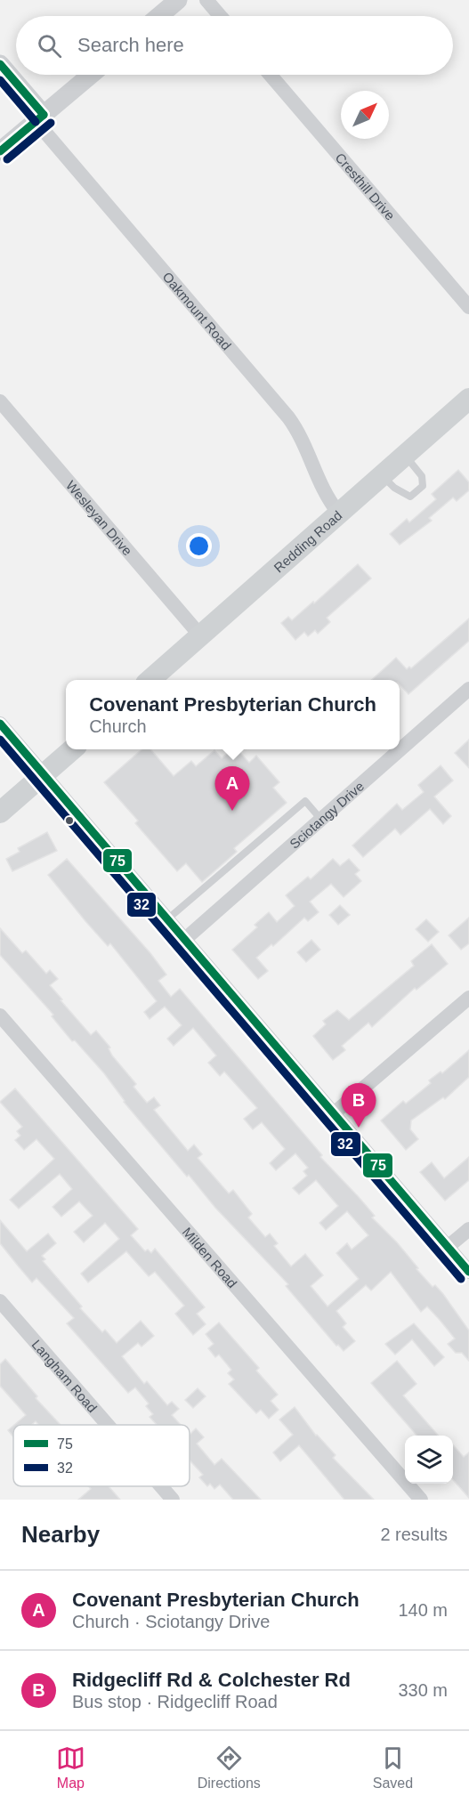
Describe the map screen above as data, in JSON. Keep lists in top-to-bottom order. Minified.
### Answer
{"streets":{"main road":["Redding Road"],"street":["Cresthill Drive","Oakmount Road","Wesleyan Drive","Sciotangy Drive","Milden Road","Langham Road"]},"crossings":[["Oakmount Road","Redding Road"],["Wesleyan Drive","Redding Road"]],"lines":["transit line 75","transit line 32"],"legend":["75","32"],"north":"top right","page":{"search":"Search here","popup":["Covenant Presbyterian Church","Church"],"pins":["A","B"],"heading":["Nearby","2 results"],"list":[{"mark":"A","name":"Covenant Presbyterian Church","note":"Church · Sciotangy Drive","value":"140 m"},{"mark":"B","name":"Ridgecliff Rd & Colchester Rd","note":"Bus stop · Ridgecliff Road","value":"330 m"}],"nav":["Map","Directions","Saved"]}}
